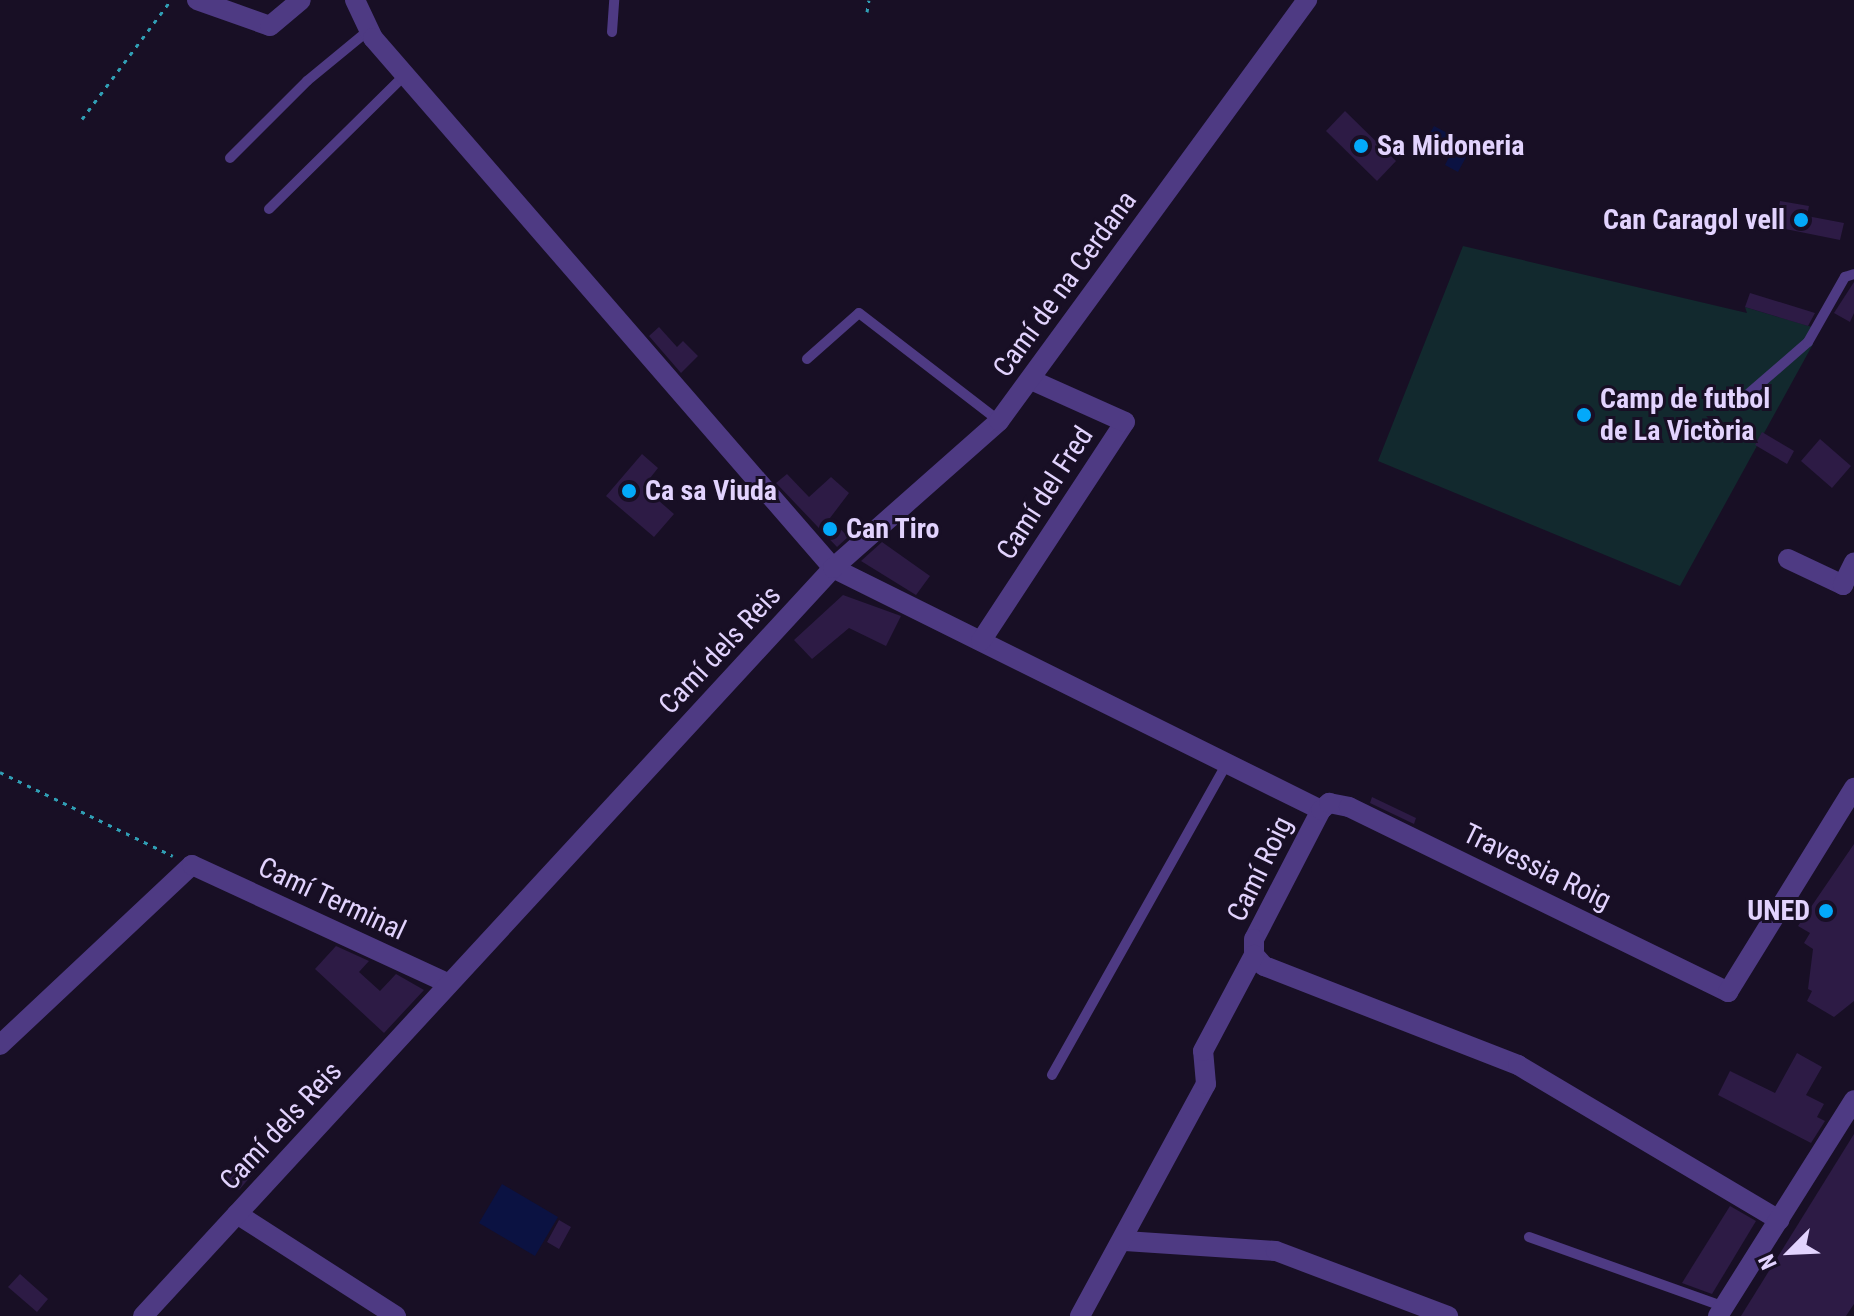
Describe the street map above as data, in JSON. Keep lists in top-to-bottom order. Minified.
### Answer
{"streets":{"street":["Camí de na Cerdana","Camí del Fred","Camí dels Reis","Travessia Roig","Camí Roig","Camí Terminal"]},"crossings":[["Camí de na Cerdana","Camí del Fred"],["Camí de na Cerdana","Camí dels Reis"],["Camí de na Cerdana","Camí Roig"],["Camí del Fred","Camí Roig"],["Camí dels Reis","Camí Roig"],["Camí dels Reis","Camí Terminal"],["Travessia Roig","Camí Roig"]],"places":["Sa Midoneria","Can Caragol vell","Camp de futbol de La Victòria","Ca sa Viuda","Can Tiro","UNED"],"north":"bottom left"}
